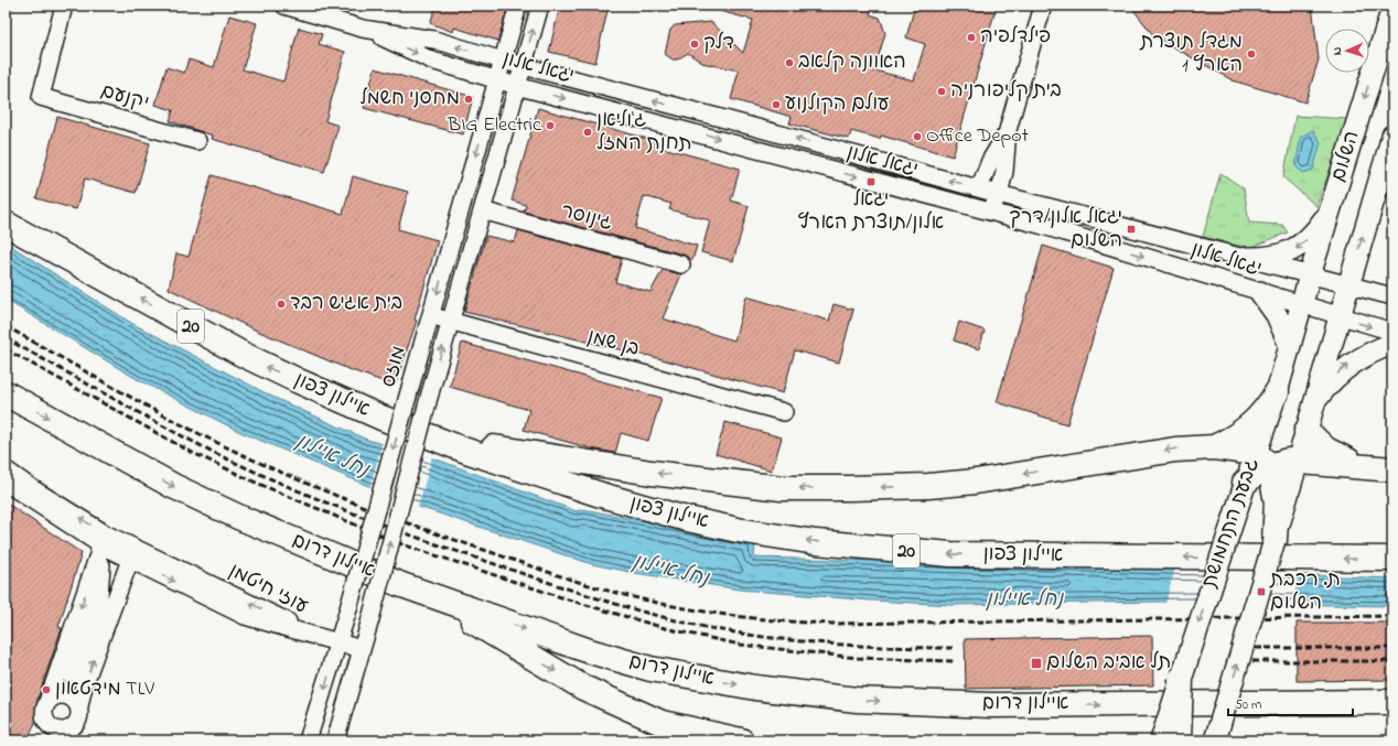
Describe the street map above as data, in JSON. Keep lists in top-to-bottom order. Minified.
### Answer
{"streets":{"highway":["20","איילון צפון","איילון דרום"],"main road":["השלום","גבעת התחמושת"],"street":["יגאל אלון","יקנעם","גינוסר","בן שמן","מוזס","עוזי חיטמן"]},"crossings":[["יגאל אלון","השלום"],["יגאל אלון","מוזס"],["יגאל אלון","גבעת התחמושת"],["השלום","גבעת התחמושת"],["גינוסר","מוזס"],["בן שמן","מוזס"]],"water":["נחל איילון"],"places":{"other":["פילדלפיה","דלק","מגדל תוצרת הארץ 1","האוונה קלאב","בית קליפורניה","מחסני חשמל","עולם הקולנוע","BIG Electric","ג'וליאן תחנת המזל","Office Depot","בית אגיש רבד","מידטאון TLV"],"transit":["יגאל אלון/תוצרת הארץ","יגאל אלון/דרך השלום","ת. רכבת השלום","תל אביב השלום"]},"scale_bar":"50 m","north":"left"}
